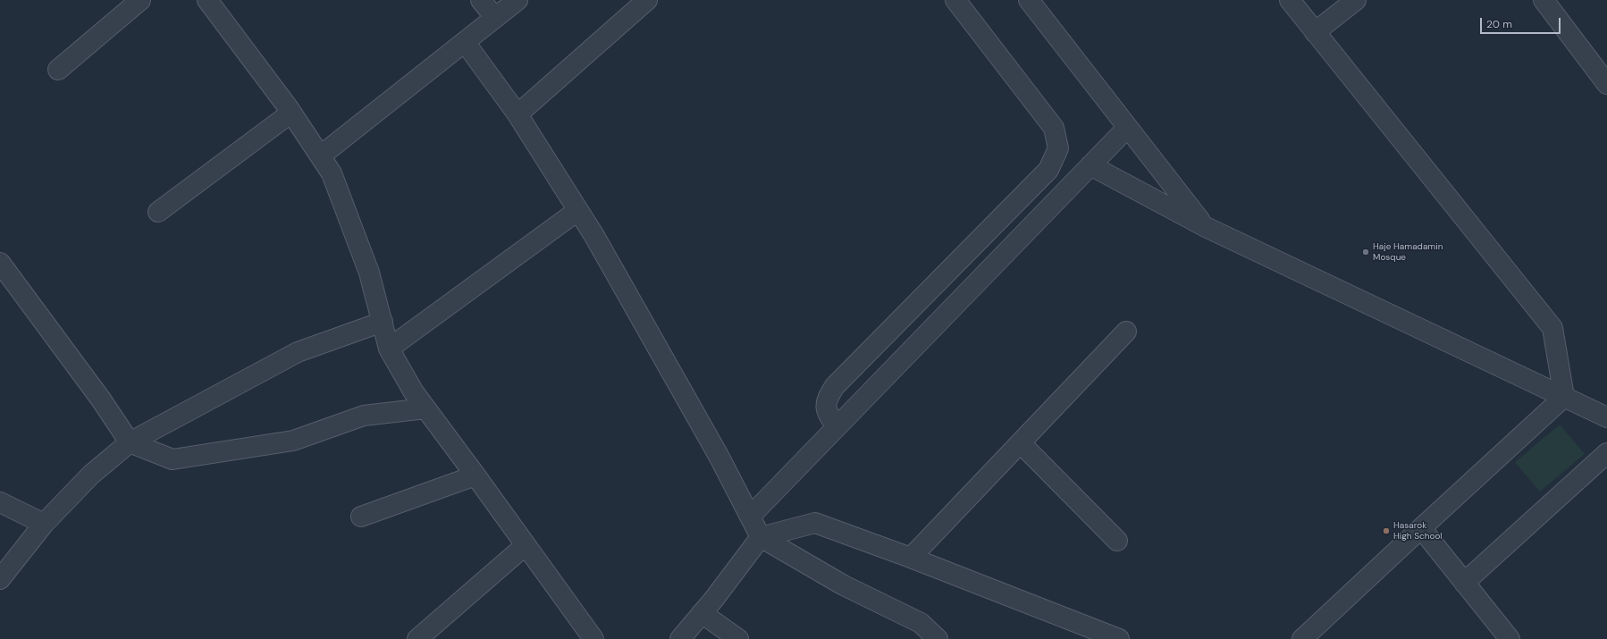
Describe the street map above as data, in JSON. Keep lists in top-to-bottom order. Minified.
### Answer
{"places":["Haje Hamadamin Mosque","Hasarok High School"],"scale_bar":"20 m"}
